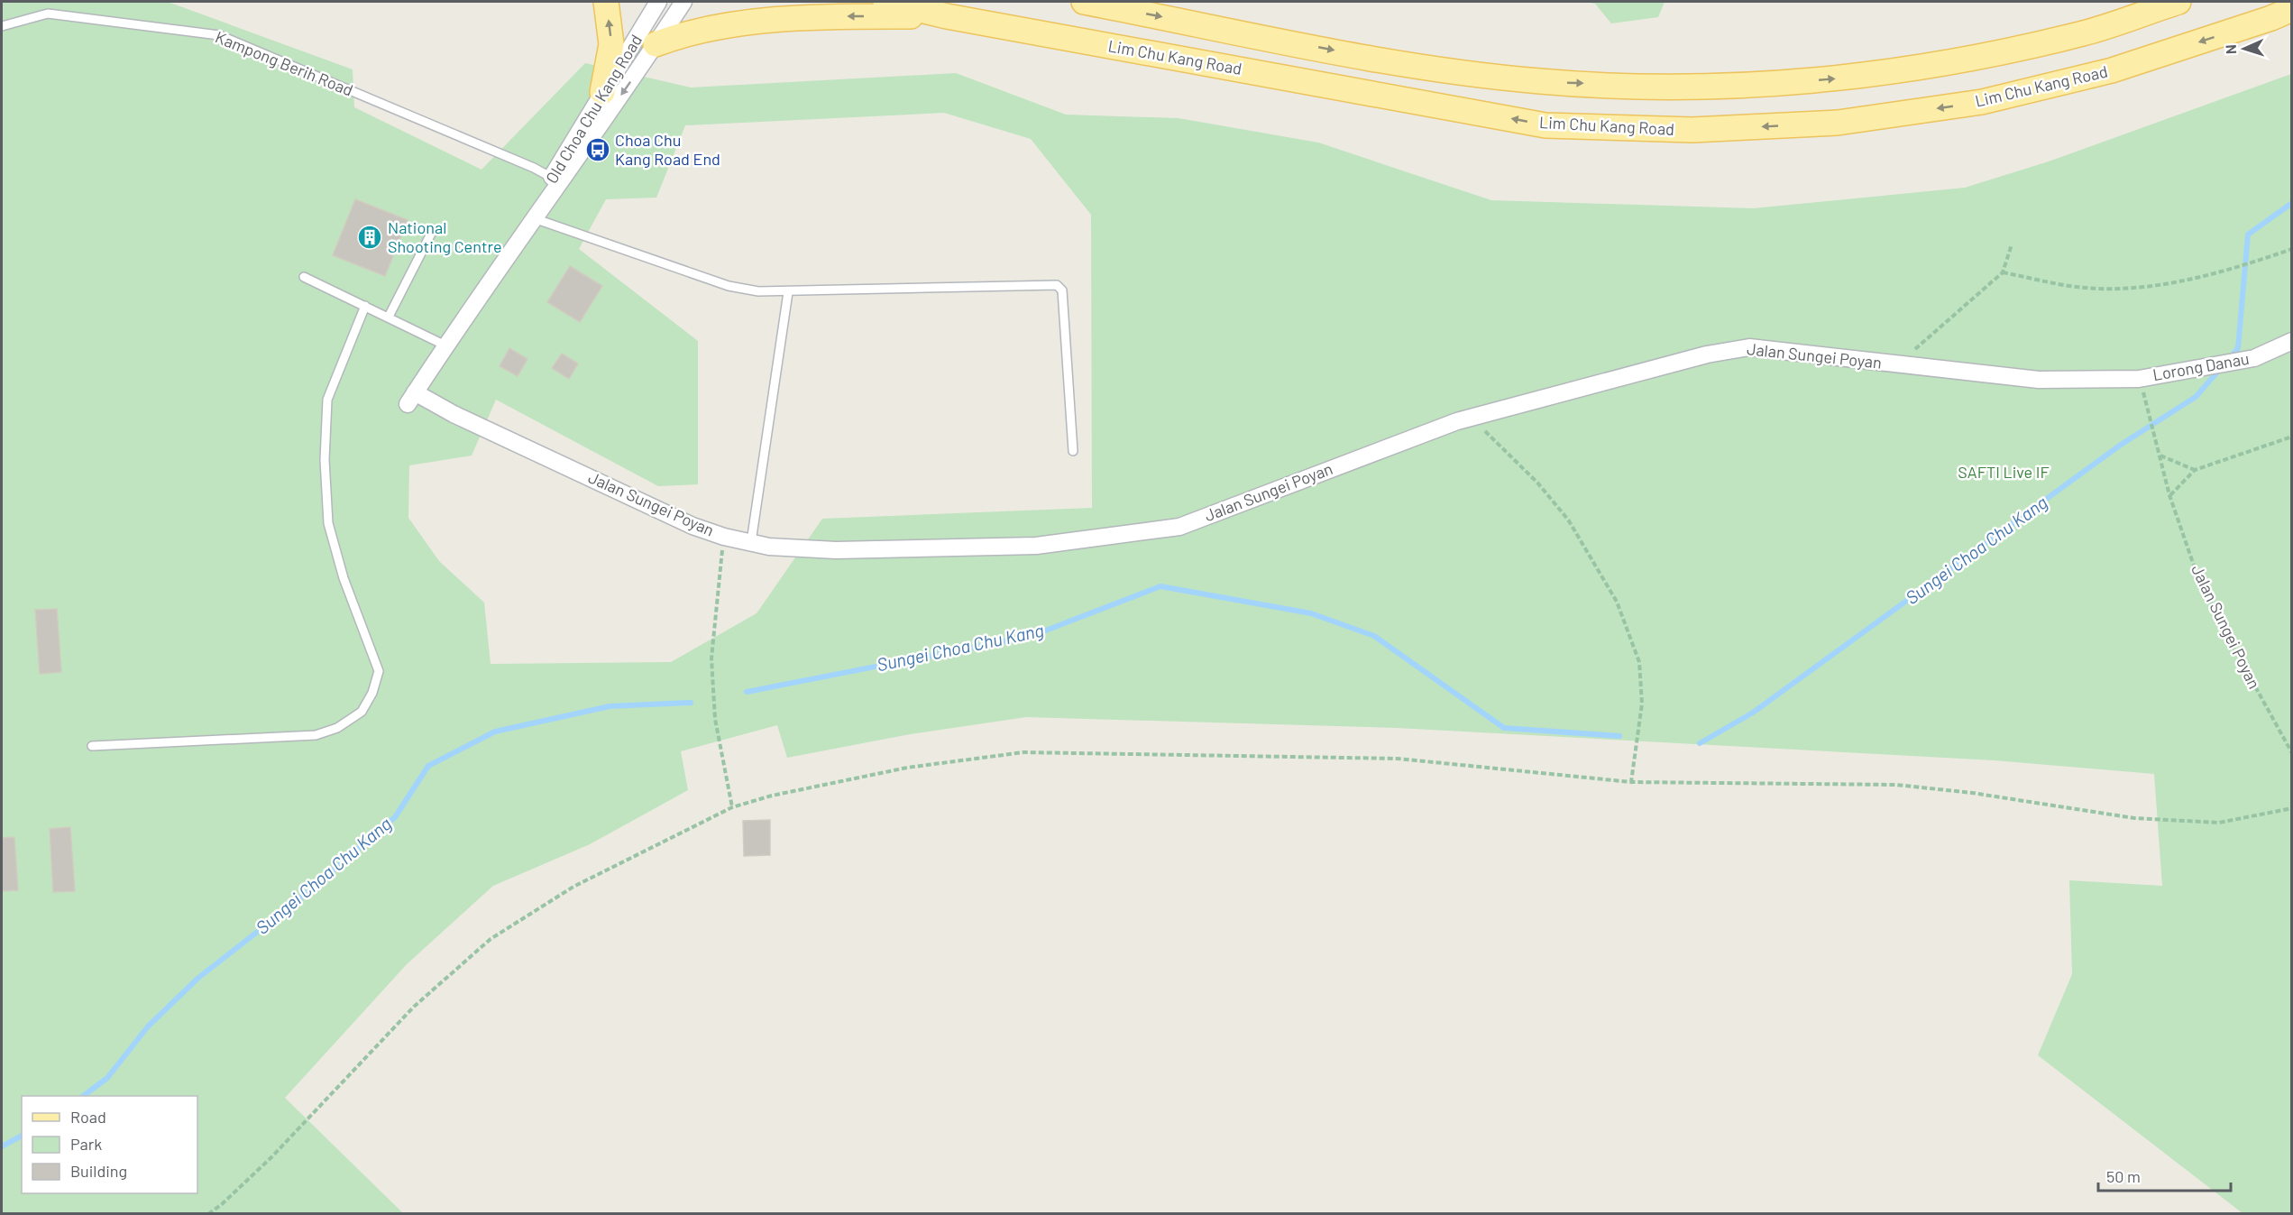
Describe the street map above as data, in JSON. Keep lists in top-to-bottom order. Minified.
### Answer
{"streets":{"main road":["Lim Chu Kang Road"],"street":["Old Choa Chu Kang Road","Jalan Sungei Poyan","Lorong Danau"],"lane":["Kampong Berih Road"]},"crossings":[["Kampong Berih Road","Old Choa Chu Kang Road"],["Old Choa Chu Kang Road","Jalan Sungei Poyan"],["Jalan Sungei Poyan","Lorong Danau"]],"water":["Sungei Choa Chu Kang"],"parks":["SAFTI Live IF"],"places":{"bus stop":["Choa Chu Kang Road End"],"building":["National Shooting Centre"]},"legend":["Road","Park","Building"],"scale_bar":"50 m","north":"left"}
